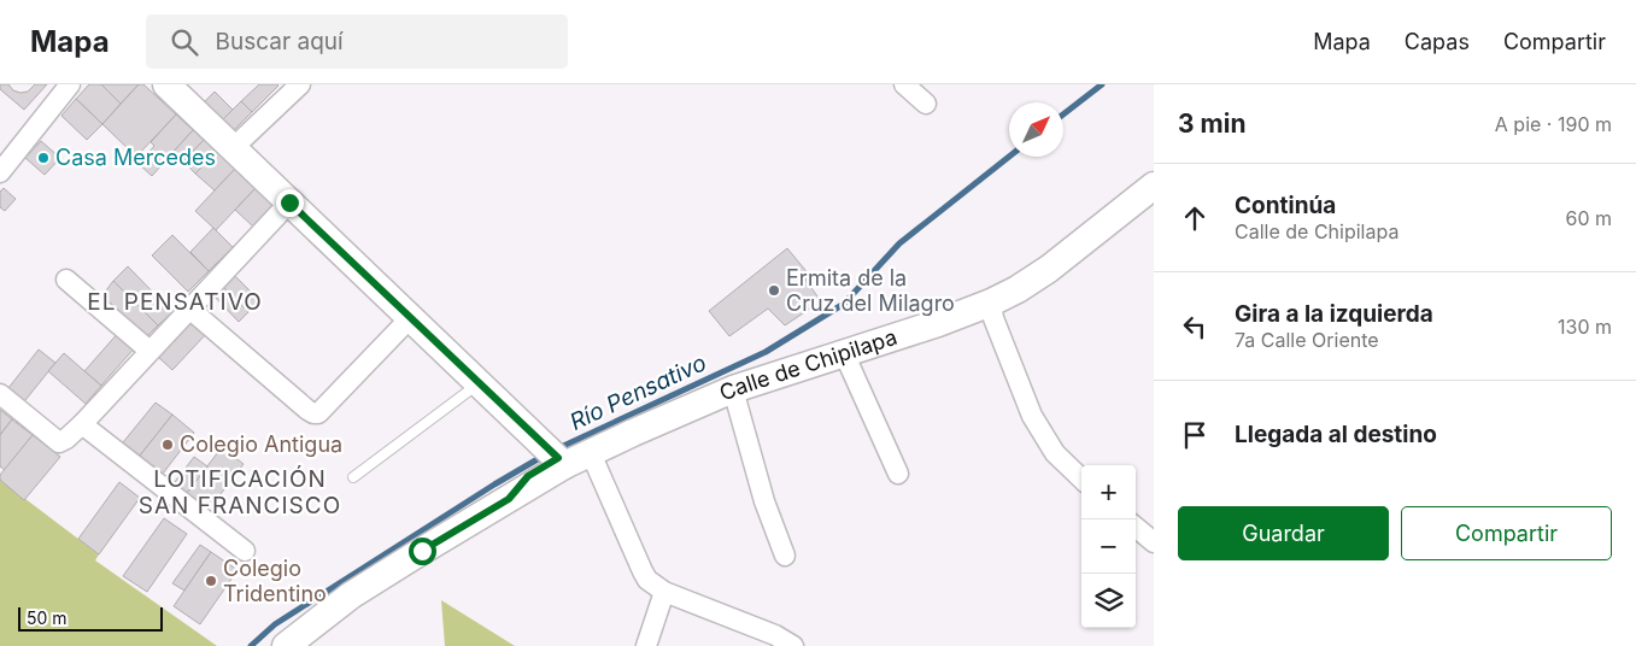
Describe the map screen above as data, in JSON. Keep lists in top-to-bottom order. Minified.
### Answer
{"streets":{"main road":["Calle de Chipilapa"]},"districts":["EL PENSATIVO","LOTIFICACIÓN SAN FRANCISCO"],"water":["Río Pensativo"],"places":["Casa Mercedes","Ermita de la Cruz del Milagro","Colegio Antigua","Colegio Tridentino"],"scale_bar":"50 m","north":"top right","page":{"header":"Mapa","search":"Buscar aquí","nav":["Mapa","Capas","Compartir"],"heading":["3 min","A pie · 190 m"],"list":[["Continúa","Calle de Chipilapa","60 m"],["Gira a la izquierda","7a Calle Oriente","130 m"],"Llegada al destino"],"map_buttons":["+","−"],"buttons":["Guardar","Compartir"],"scale":"50 m"}}
